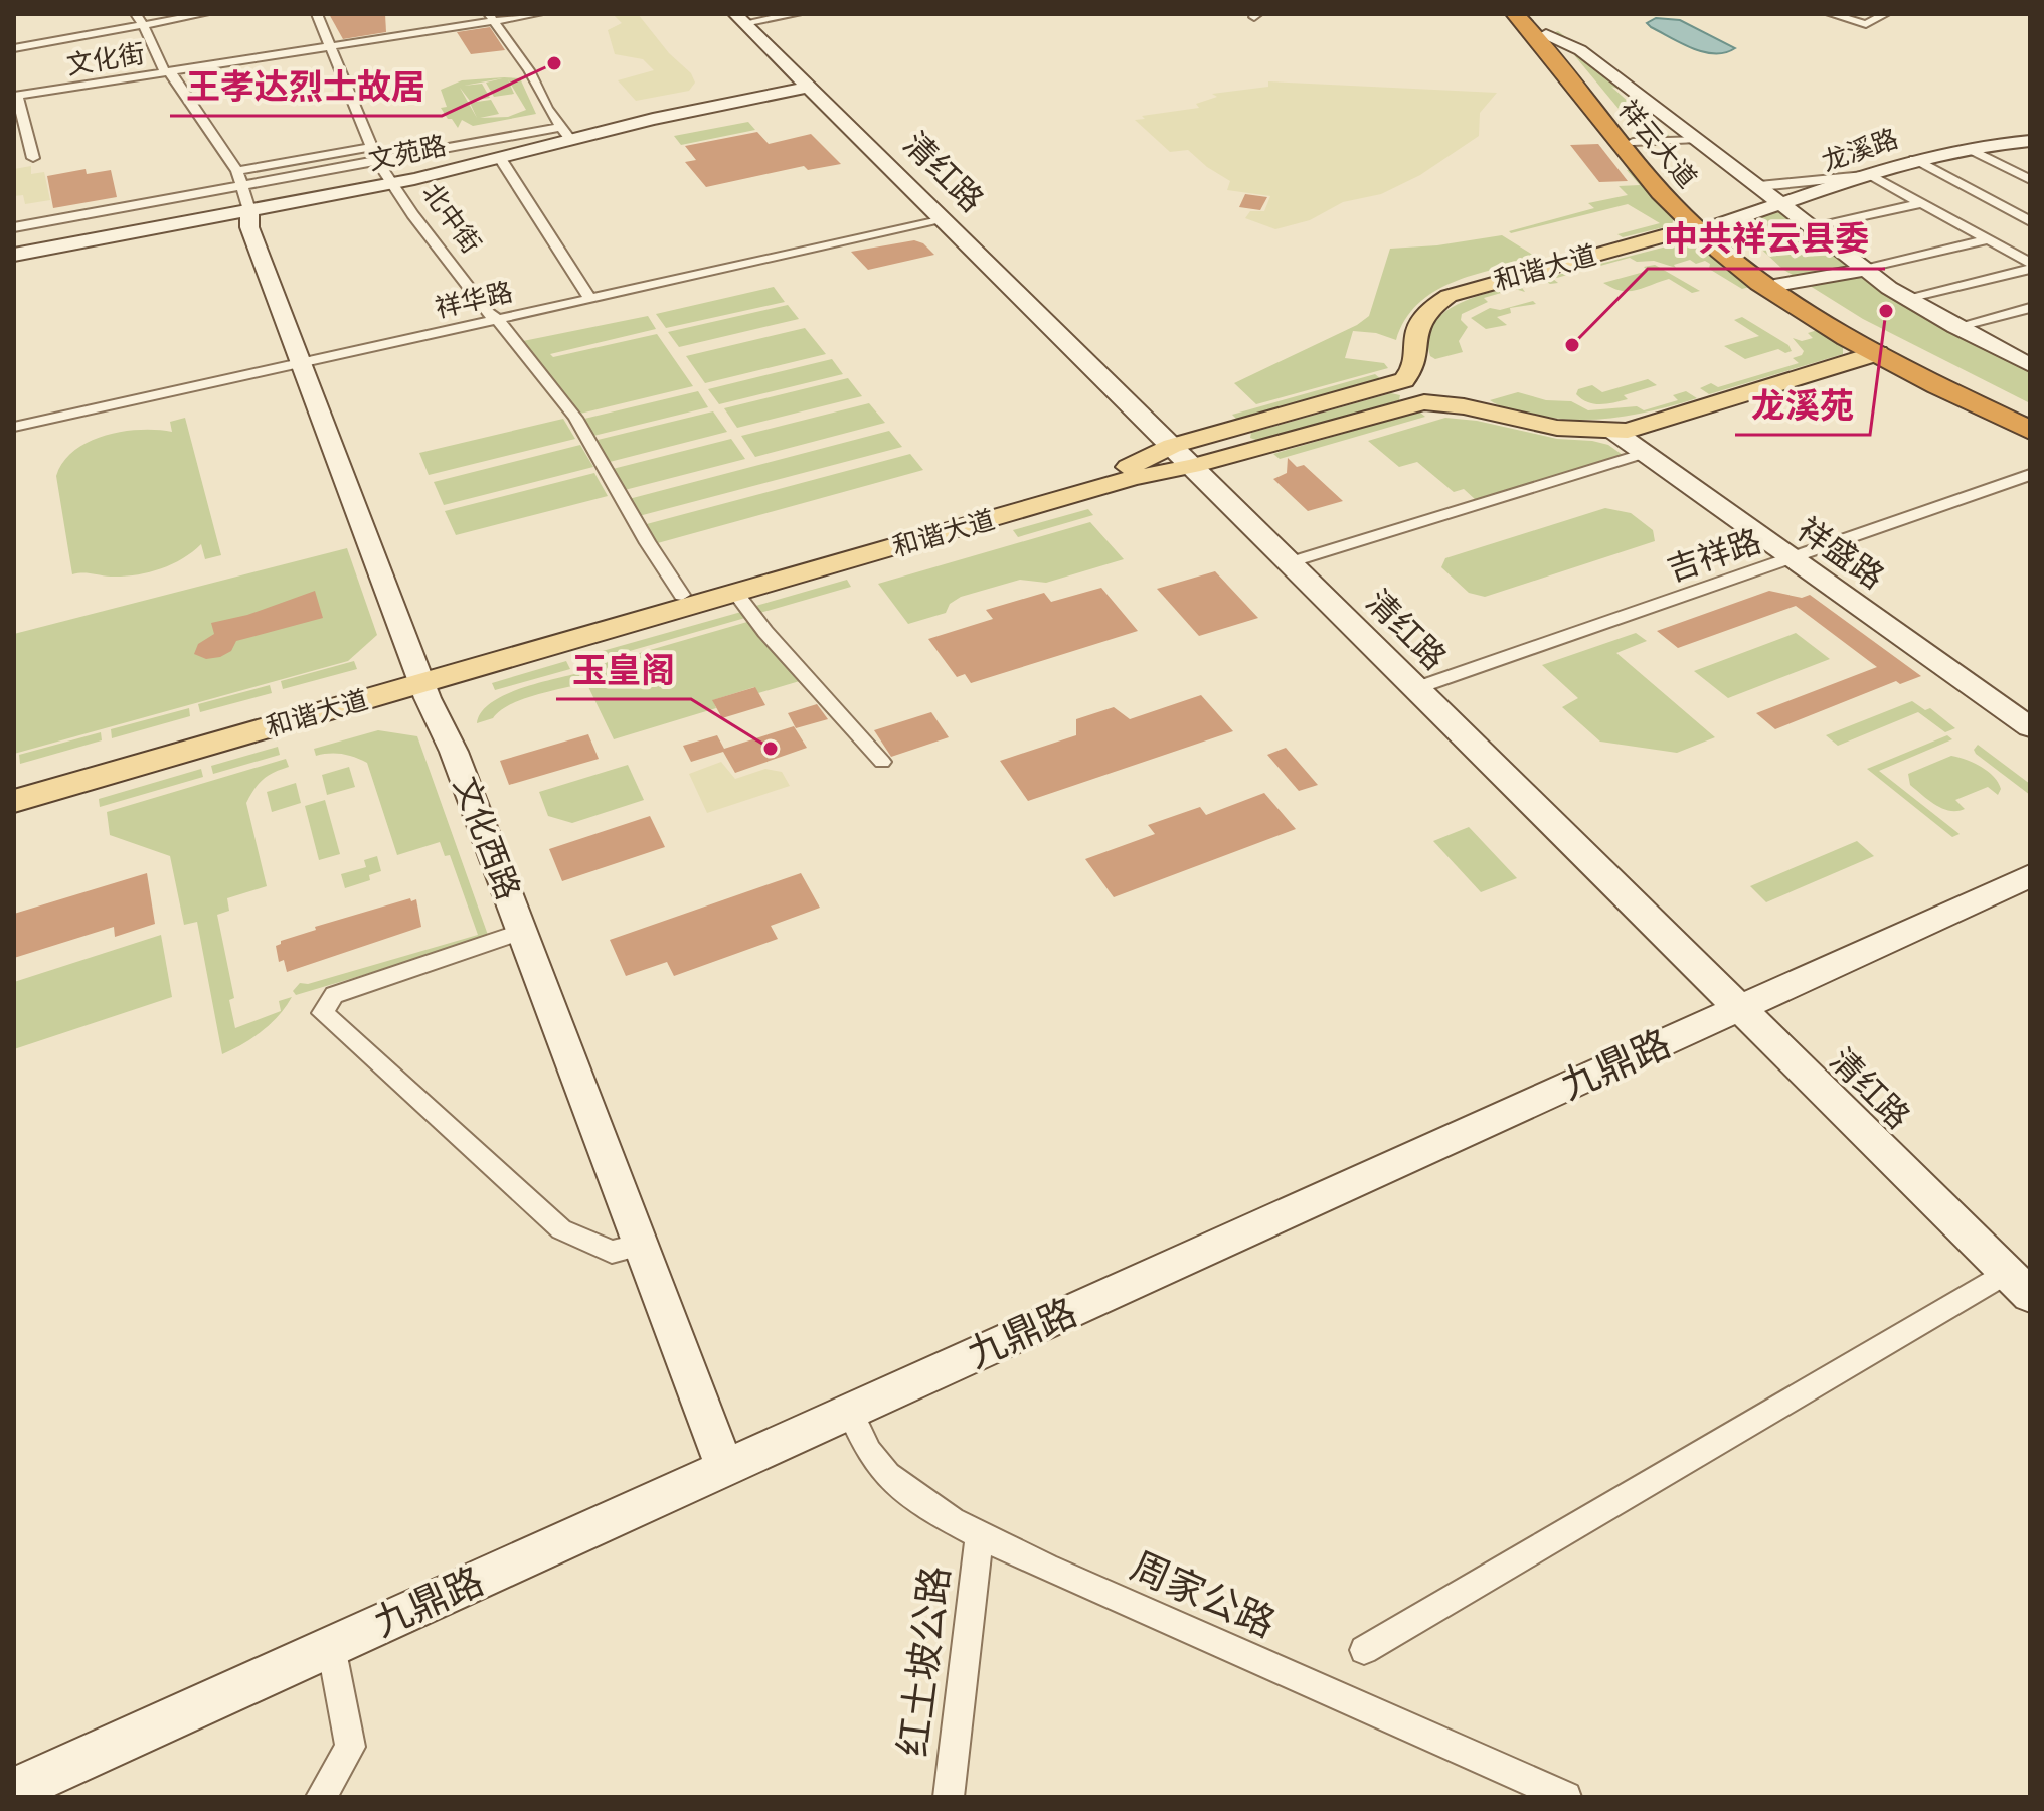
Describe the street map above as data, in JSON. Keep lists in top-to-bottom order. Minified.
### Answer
{"streets":{"highway":["祥云大道"],"main road":["和谐大道"],"street":["文化街","龙溪路","文苑路","清红路","北中街","祥华路","祥盛路","吉祥路","文化西路","九鼎路","周家公路","红土坡公路"]},"crossings":[["文化街","北中街"],["祥云大道","龙溪路"],["祥云大道","和谐大道"],["龙溪路","和谐大道"],["文苑路","清红路"],["文苑路","北中街"],["文苑路","文化西路"],["清红路","和谐大道"],["清红路","祥华路"],["清红路","吉祥路"],["清红路","九鼎路"],["北中街","和谐大道"],["北中街","祥华路"],["和谐大道","祥盛路"],["和谐大道","文化西路"],["祥华路","文化西路"],["祥盛路","吉祥路"],["文化西路","九鼎路"],["九鼎路","周家公路"],["周家公路","红土坡公路"]],"places":["王孝达烈士故居","龙溪苑","中共祥云县委","玉皇阁"]}
